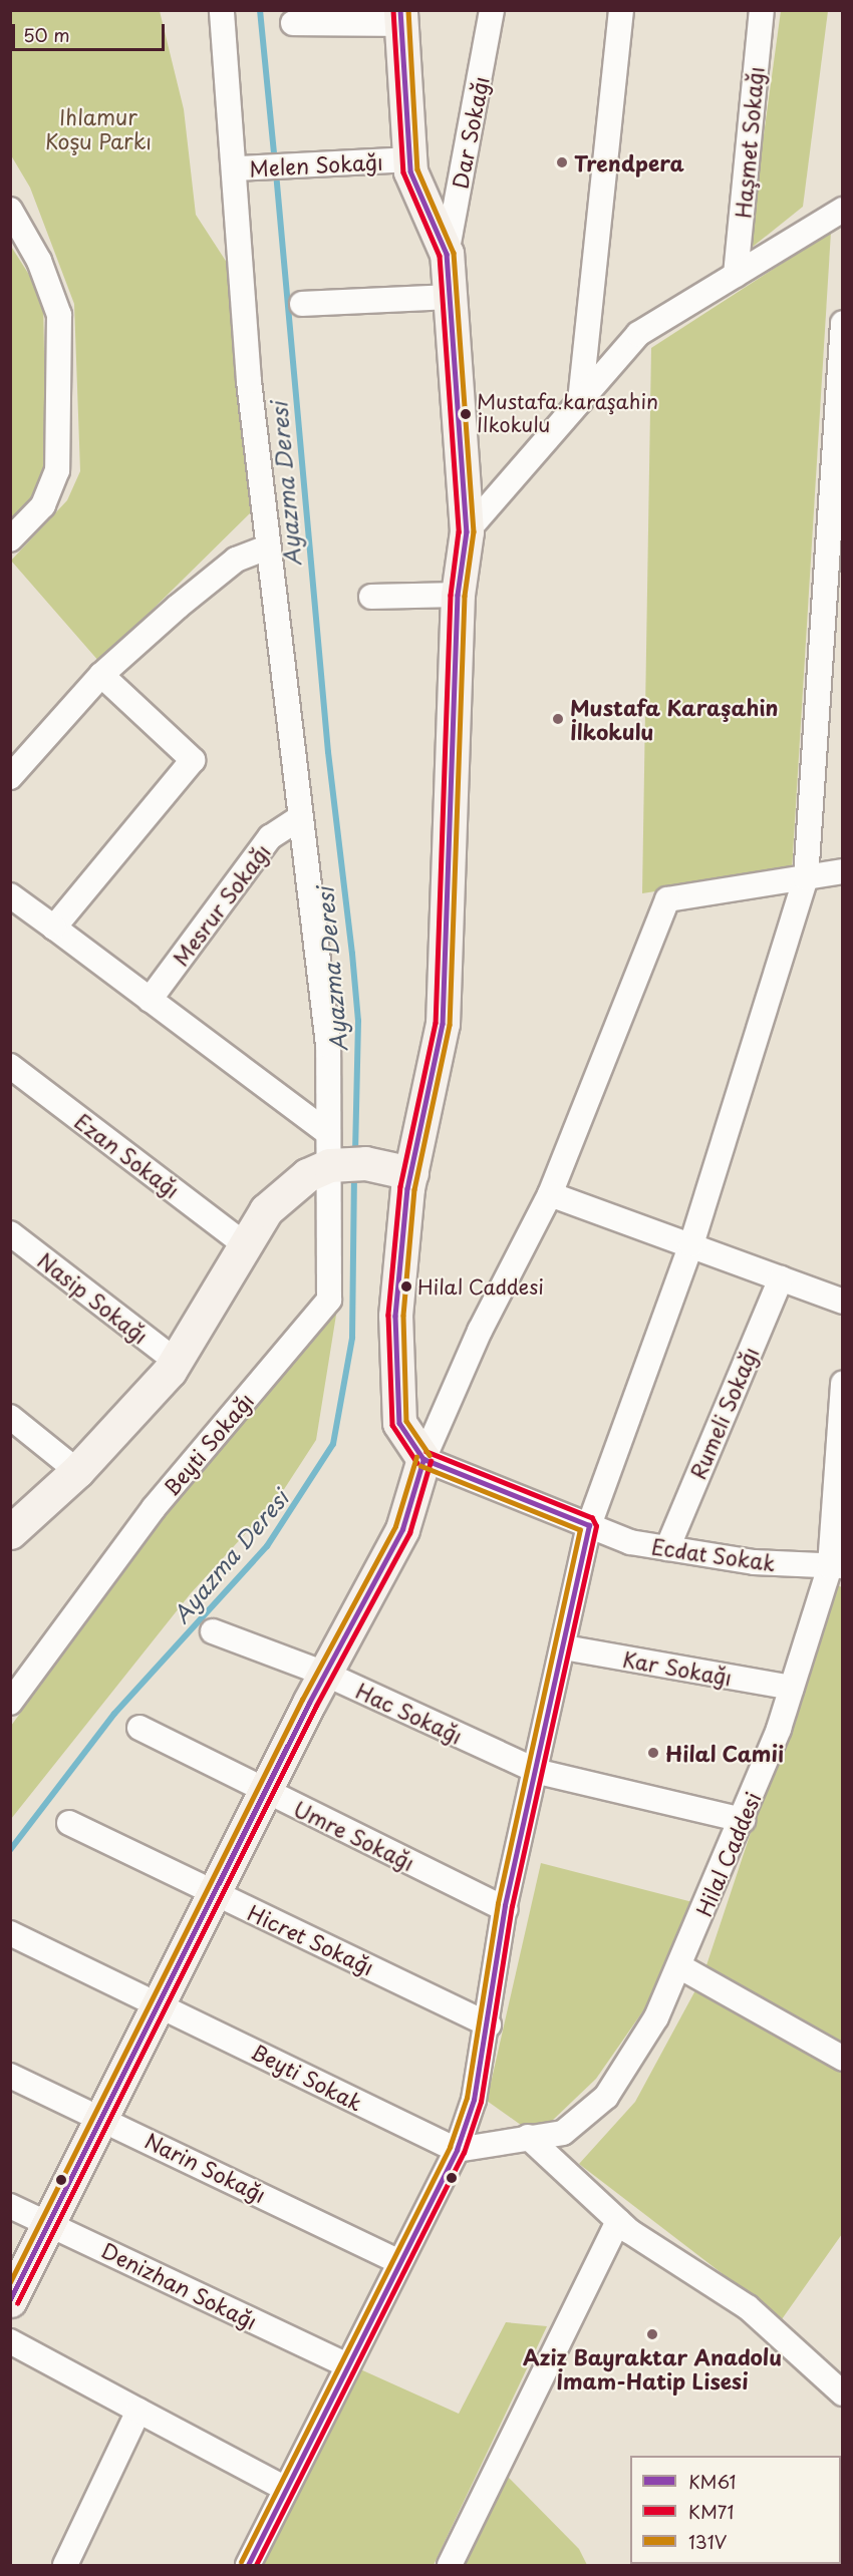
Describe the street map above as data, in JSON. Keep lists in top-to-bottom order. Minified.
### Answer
{"streets":{"street":["Dar Sokağı","Haşmet Sokağı","Melen Sokağı","Mesrur Sokağı","Ezan Sokağı","Nasip Sokağı","Rumeli Sokağı","Beyti Sokağı","Ecdat Sokak","Kar Sokağı","Hac Sokağı","Umre Sokağı","Hilal Caddesi","Hicret Sokağı","Beyti Sokak","Narin Sokağı","Denizhan Sokağı"]},"crossings":[["Melen Sokağı","Beyti Sokağı"],["Mesrur Sokağı","Beyti Sokağı"],["Rumeli Sokağı","Ecdat Sokak"],["Ecdat Sokak","Hilal Caddesi"],["Kar Sokağı","Hilal Caddesi"],["Hac Sokağı","Hilal Caddesi"]],"water":["Ayazma Deresi"],"parks":["Ihlamur Koşu Parkı"],"places":["Trendpera","Mustafa.karaşahin İlkokulu","Mustafa Karaşahin İlkokulu","Hilal Caddesi","Hilal Camii","Aziz Bayraktar Anadolu İmam-Hatip Lisesi"],"lines":["transit line KM61","transit line KM71","transit line 131V"],"legend":["KM61","KM71","131V"],"scale_bar":"50 m"}
